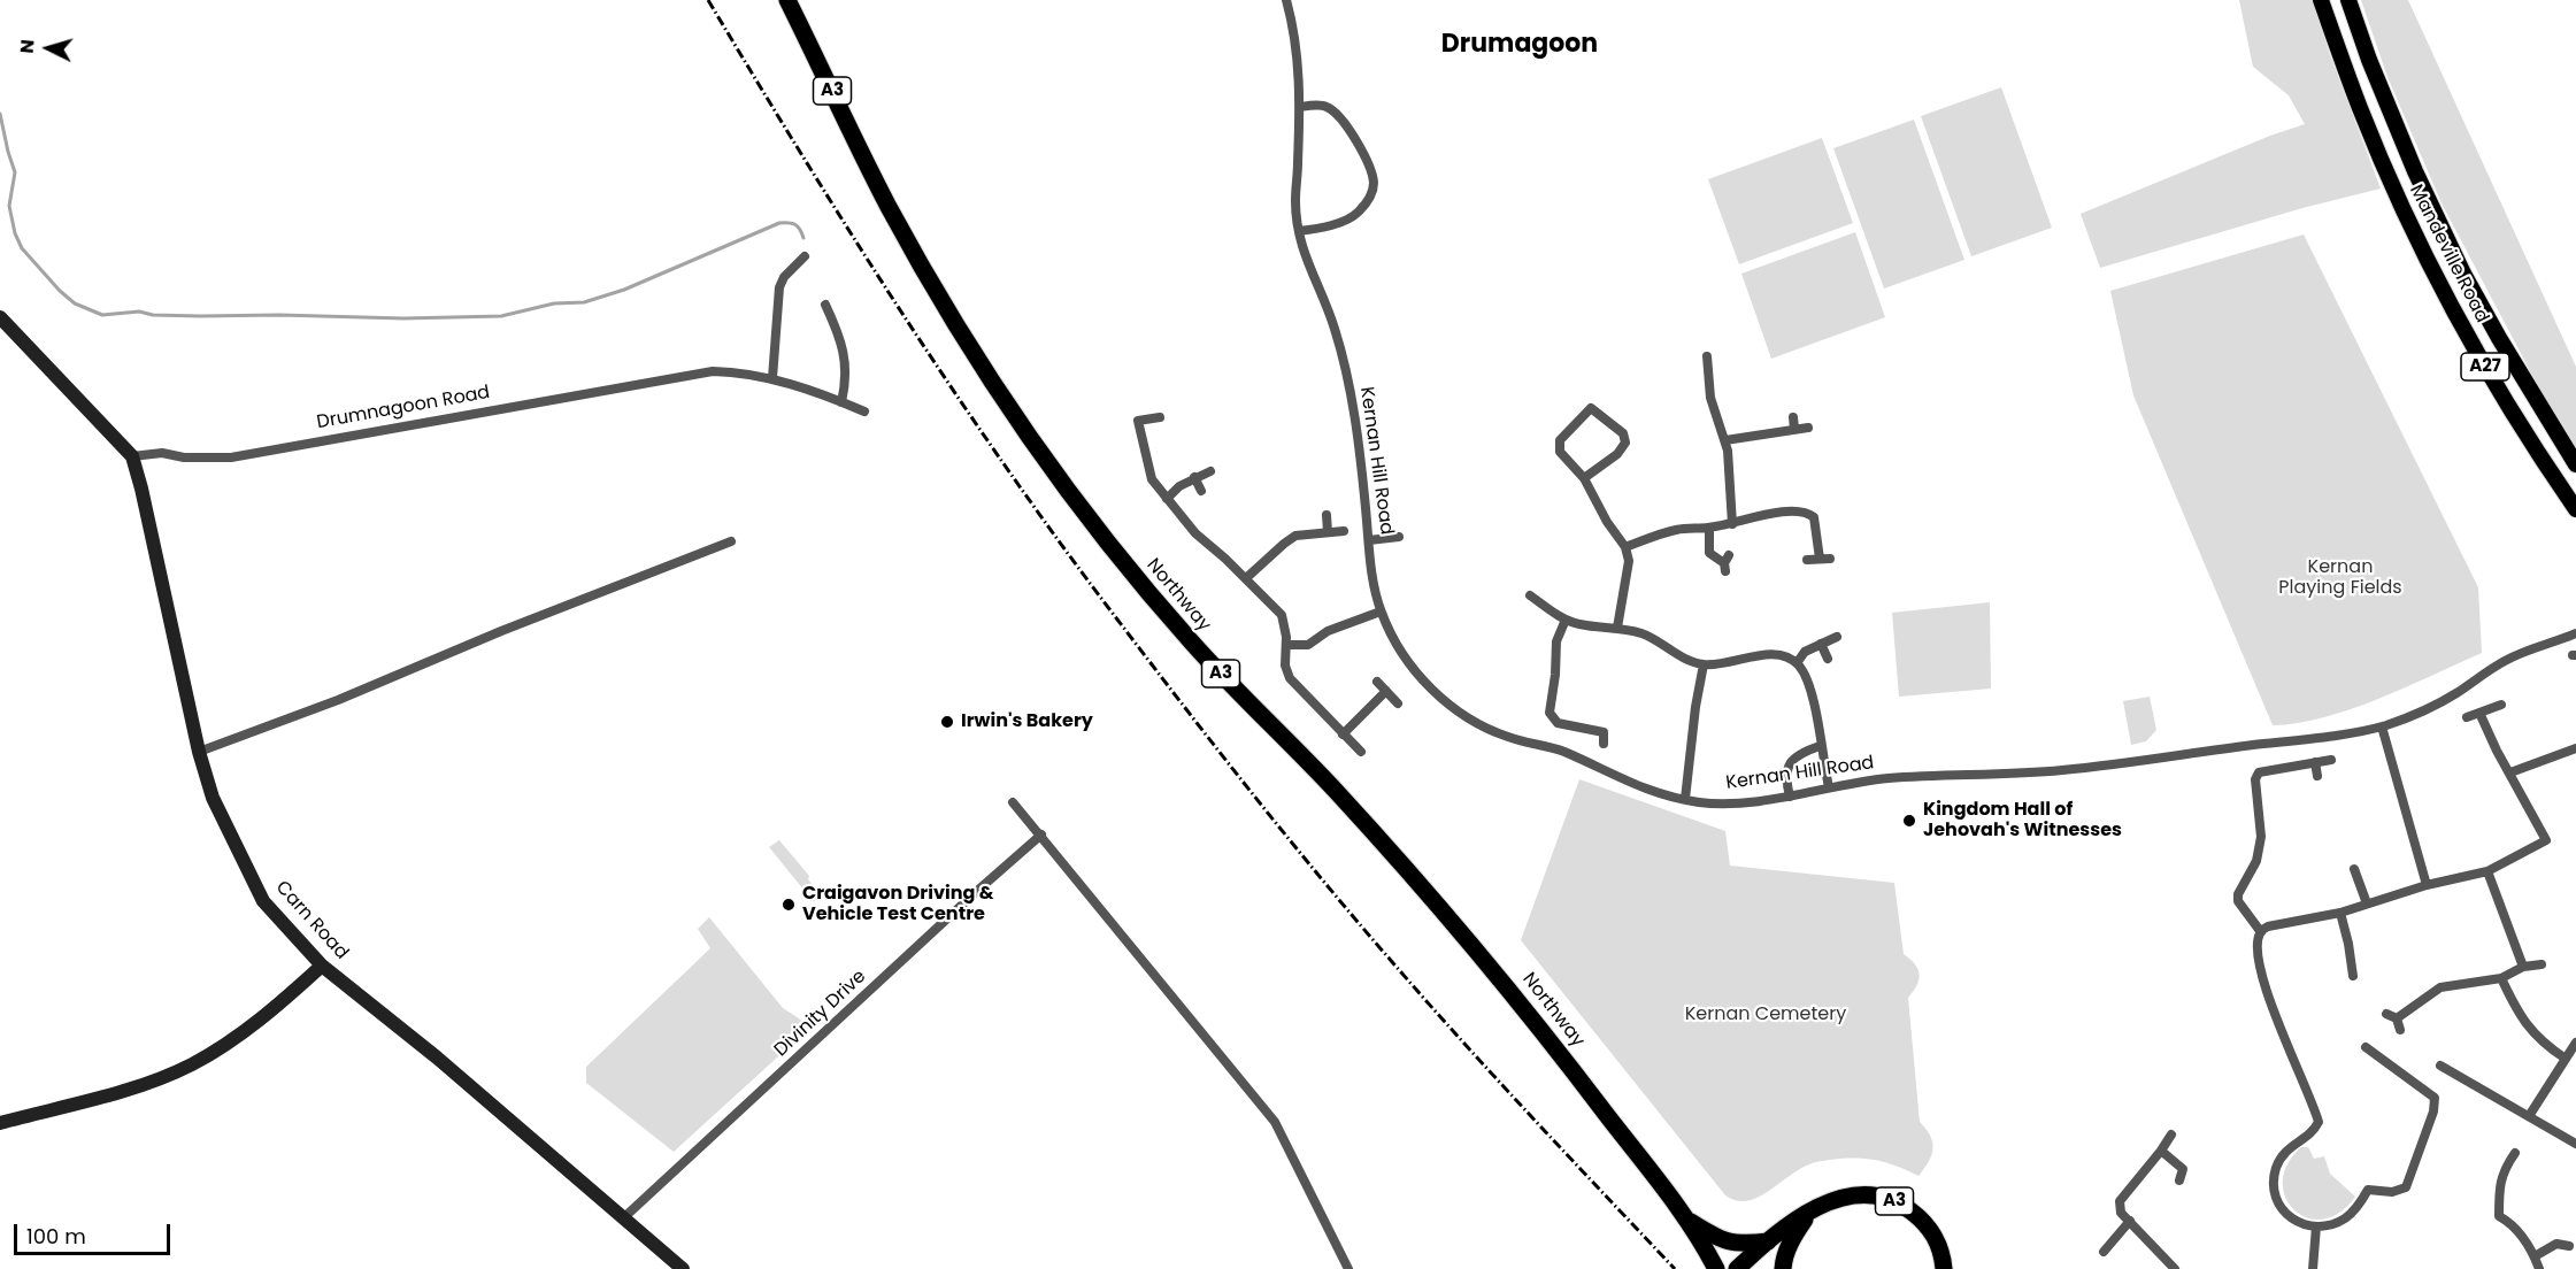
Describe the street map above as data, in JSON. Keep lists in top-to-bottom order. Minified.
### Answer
{"streets":{"highway":["A3","Northway"],"main road":["Mandeville Road","A27","Carn Road"],"street":["Drumnagoon Road","Kernan Hill Road","Divinity Drive"]},"crossings":[["Drumnagoon Road","Carn Road"],["Carn Road","Divinity Drive"]],"districts":["Drumagoon"],"parks":["Kernan Playing Fields","Kernan Cemetery"],"places":["Irwin's Bakery","Kingdom Hall of Jehovah's Witnesses","Craigavon Driving & Vehicle Test Centre"],"scale_bar":"100 m","north":"left"}
